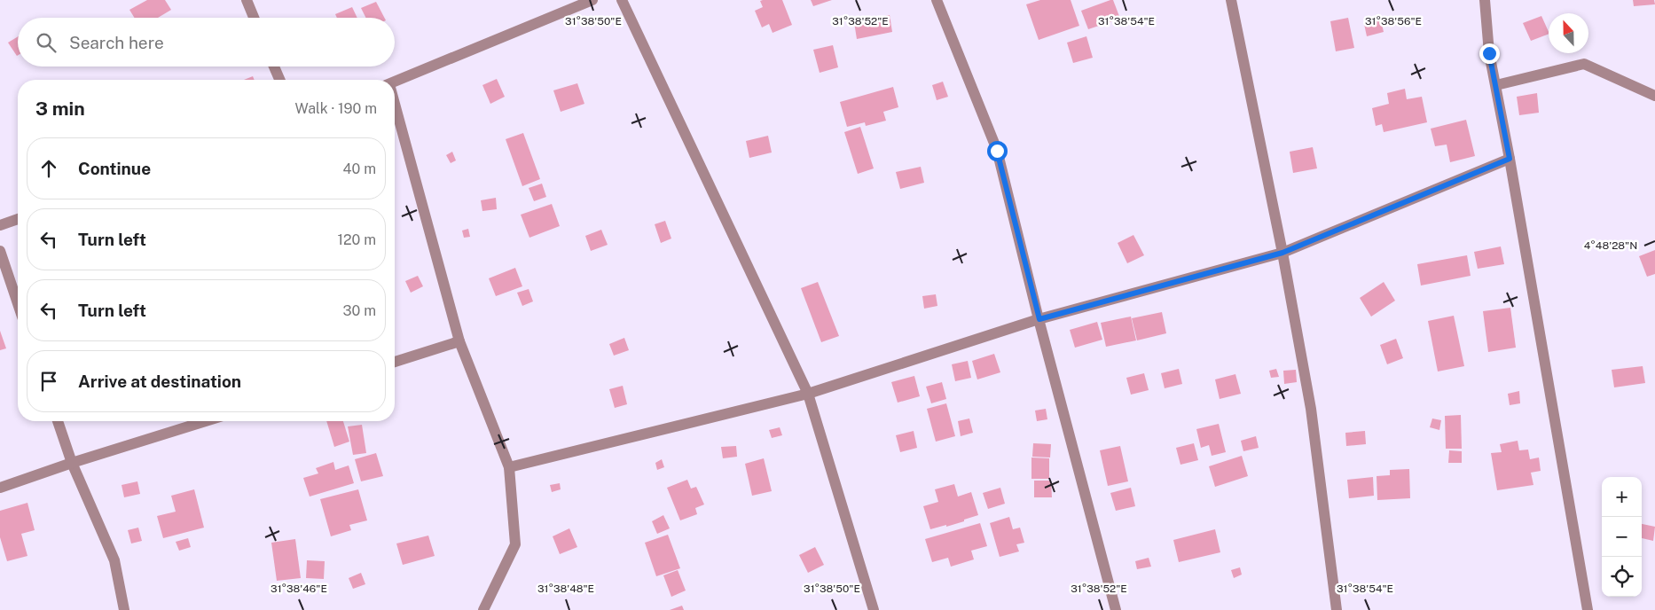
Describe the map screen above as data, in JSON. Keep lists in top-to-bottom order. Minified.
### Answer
{"north":"top","page":{"search":"Search here","heading":["3 min","Walk · 190 m"],"list":[["Continue","40 m"],["Turn left","120 m"],["Turn left","30 m"],"Arrive at destination"],"map_buttons":["+","−"]},"coordinates":["31°38'50\"E","31°38'52\"E","31°38'54\"E","31°38'56\"E","4°48'28\"N","31°38'46\"E","31°38'48\"E"]}
